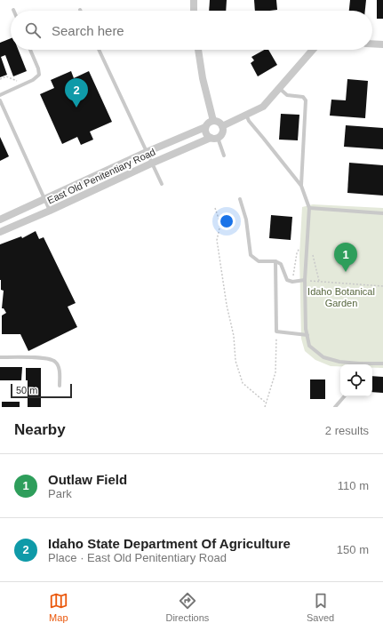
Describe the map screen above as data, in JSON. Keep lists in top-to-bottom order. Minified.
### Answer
{"streets":{"street":["East Old Penitentiary Road"]},"parks":["Idaho Botanical Garden"],"scale_bar":"50 m","page":{"search":"Search here","pins":["2","1"],"scale":"50 m","heading":["Nearby","2 results"],"list":[{"mark":"1","name":"Outlaw Field","note":"Park","value":"110 m"},{"mark":"2","name":"Idaho State Department Of Agriculture","note":"Place · East Old Penitentiary Road","value":"150 m"}],"nav":["Map","Directions","Saved"]}}
